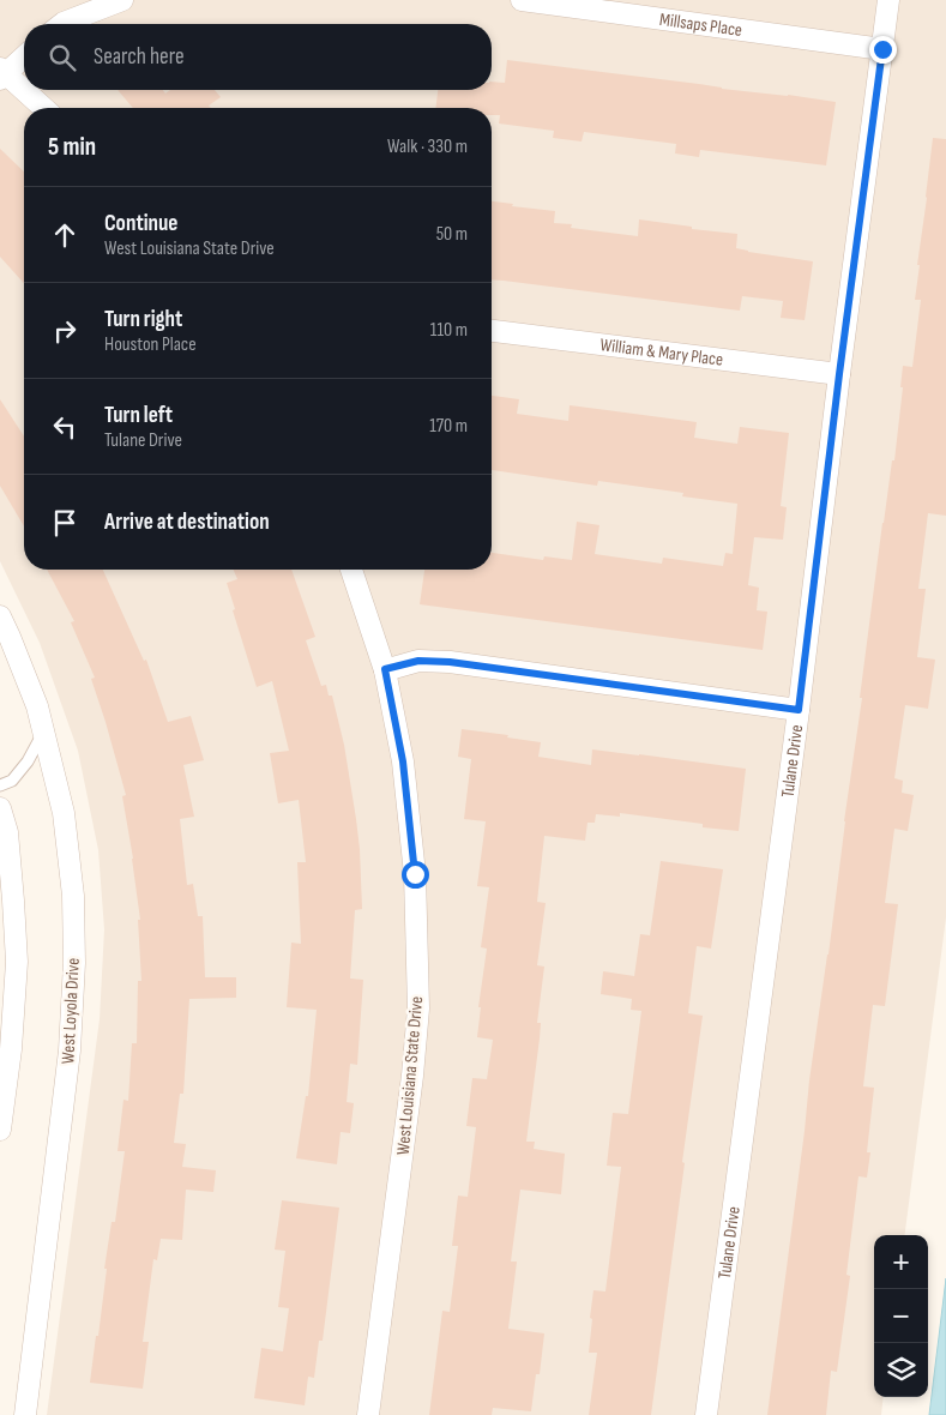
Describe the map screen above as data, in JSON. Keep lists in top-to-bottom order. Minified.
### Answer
{"streets":{"street":["Millsaps Place","William & Mary Place","Tulane Drive","West Loyola Drive","West Louisiana State Drive"]},"crossings":[["Millsaps Place","Tulane Drive"],["William & Mary Place","Tulane Drive"]],"page":{"search":"Search here","heading":["5 min","Walk · 330 m"],"list":[["Continue","West Louisiana State Drive","50 m"],["Turn right","Houston Place","110 m"],["Turn left","Tulane Drive","170 m"],"Arrive at destination"],"map_buttons":["+","−"]}}
